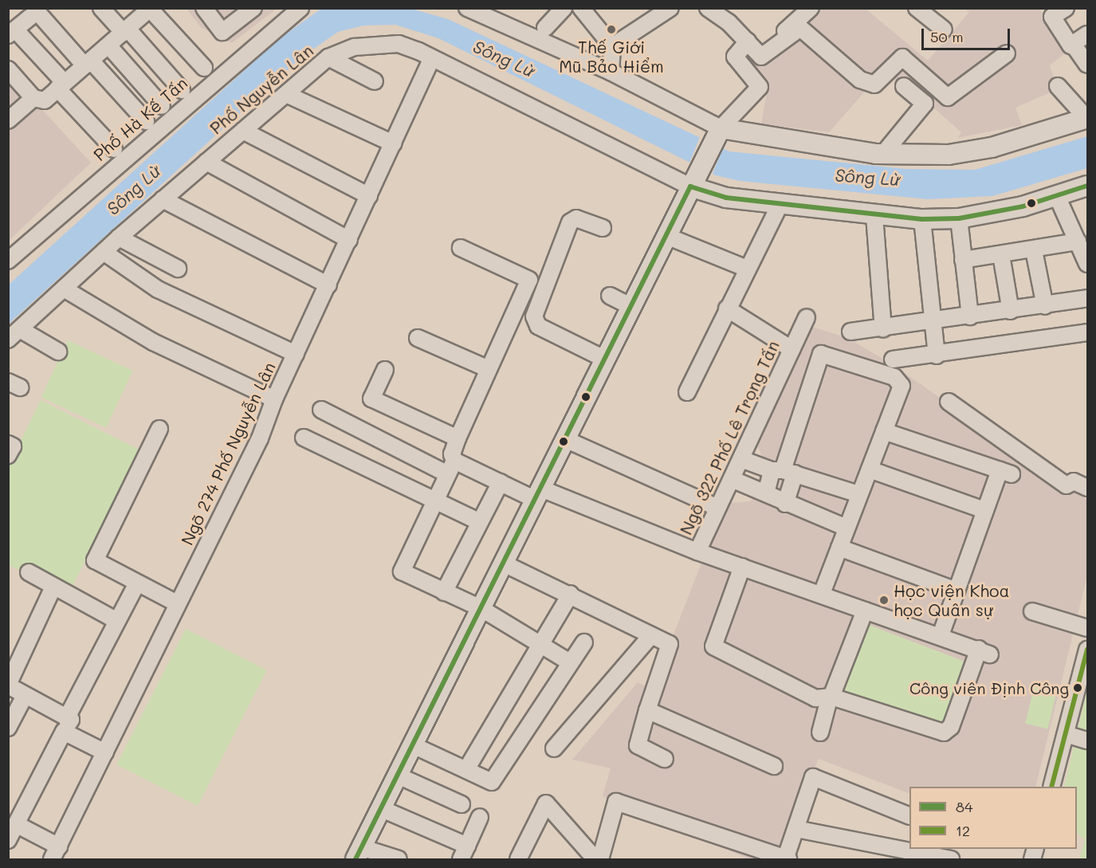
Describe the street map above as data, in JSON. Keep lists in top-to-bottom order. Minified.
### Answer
{"streets":{"street":["Phố Nguyễn Lân","Phố Hà Kế Tấn","Ngõ 322 Phố Lê Trọng Tấn","Ngõ 274 Phố Nguyễn Lân"]},"crossings":[["Phố Nguyễn Lân","Ngõ 274 Phố Nguyễn Lân"]],"water":["Sông Lừ"],"places":["Thế Giới Mũ Bảo Hiểm","Học viện Khoa học Quân sự","Công viên Định Công"],"lines":["transit line 84","transit line 12"],"legend":["84","12"],"scale_bar":"50 m"}
